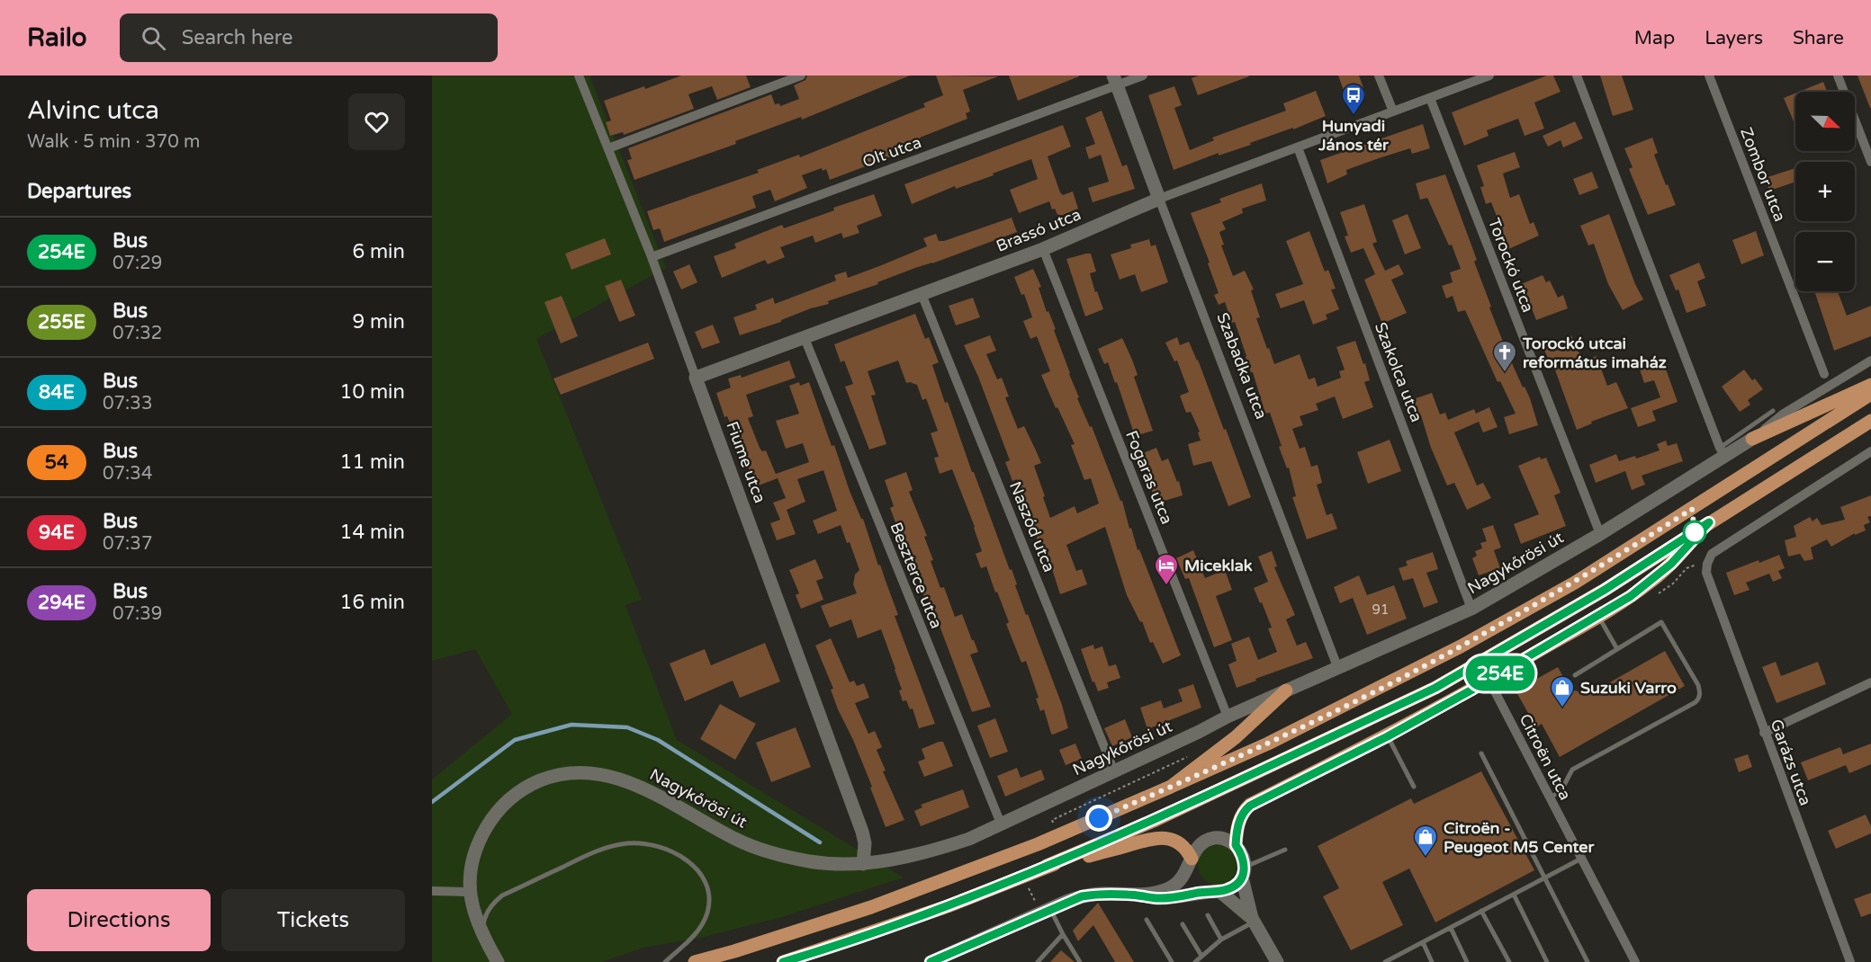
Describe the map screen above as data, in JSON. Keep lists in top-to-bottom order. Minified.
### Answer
{"streets":{"main road":["Brassó utca","Szabadka utca","Fiume utca","Nagykőrösi út"],"street":["Olt utca","Zombor utca","Torockó utca","Szakolca utca","Fogaras utca","Naszód utca","Beszterce utca","Citroën utca","Garázs utca"]},"crossings":[["Olt utca","Szabadka utca"],["Olt utca","Fiume utca"],["Brassó utca","Szabadka utca"],["Brassó utca","Szakolca utca"],["Brassó utca","Fiume utca"],["Brassó utca","Fogaras utca"],["Brassó utca","Naszód utca"],["Brassó utca","Beszterce utca"],["Torockó utca","Nagykőrösi út"],["Szabadka utca","Nagykőrösi út"],["Szakolca utca","Nagykőrösi út"],["Fiume utca","Nagykőrösi út"],["Fogaras utca","Nagykőrösi út"],["Naszód utca","Nagykőrösi út"],["Nagykőrösi út","Beszterce utca"]],"places":{"bus stop":["Hunyadi János tér"],"church":["Torockó utcai református imaház"],"hotel":["Miceklak"],"shop":["Suzuki Varro","Citroën - Peugeot M5 Center"]},"lines":["bus line 254E"],"house_numbers":["91"],"north":"bottom right","page":{"header":"Railo","search":"Search here","nav":["Map","Layers","Share"],"heading":[["Alvinc utca","Walk · 5 min · 370 m"],"Departures"],"on_map":"254E","map_buttons":["+","−"],"list":[{"mark":"254E","name":"Bus","note":"07:29","value":"6 min"},{"mark":"255E","name":"Bus","note":"07:32","value":"9 min"},{"mark":"84E","name":"Bus","note":"07:33","value":"10 min"},{"mark":"54","name":"Bus","note":"07:34","value":"11 min"},{"mark":"94E","name":"Bus","note":"07:37","value":"14 min"},{"mark":"294E","name":"Bus","note":"07:39","value":"16 min"}],"buttons":["Directions","Tickets"]}}
